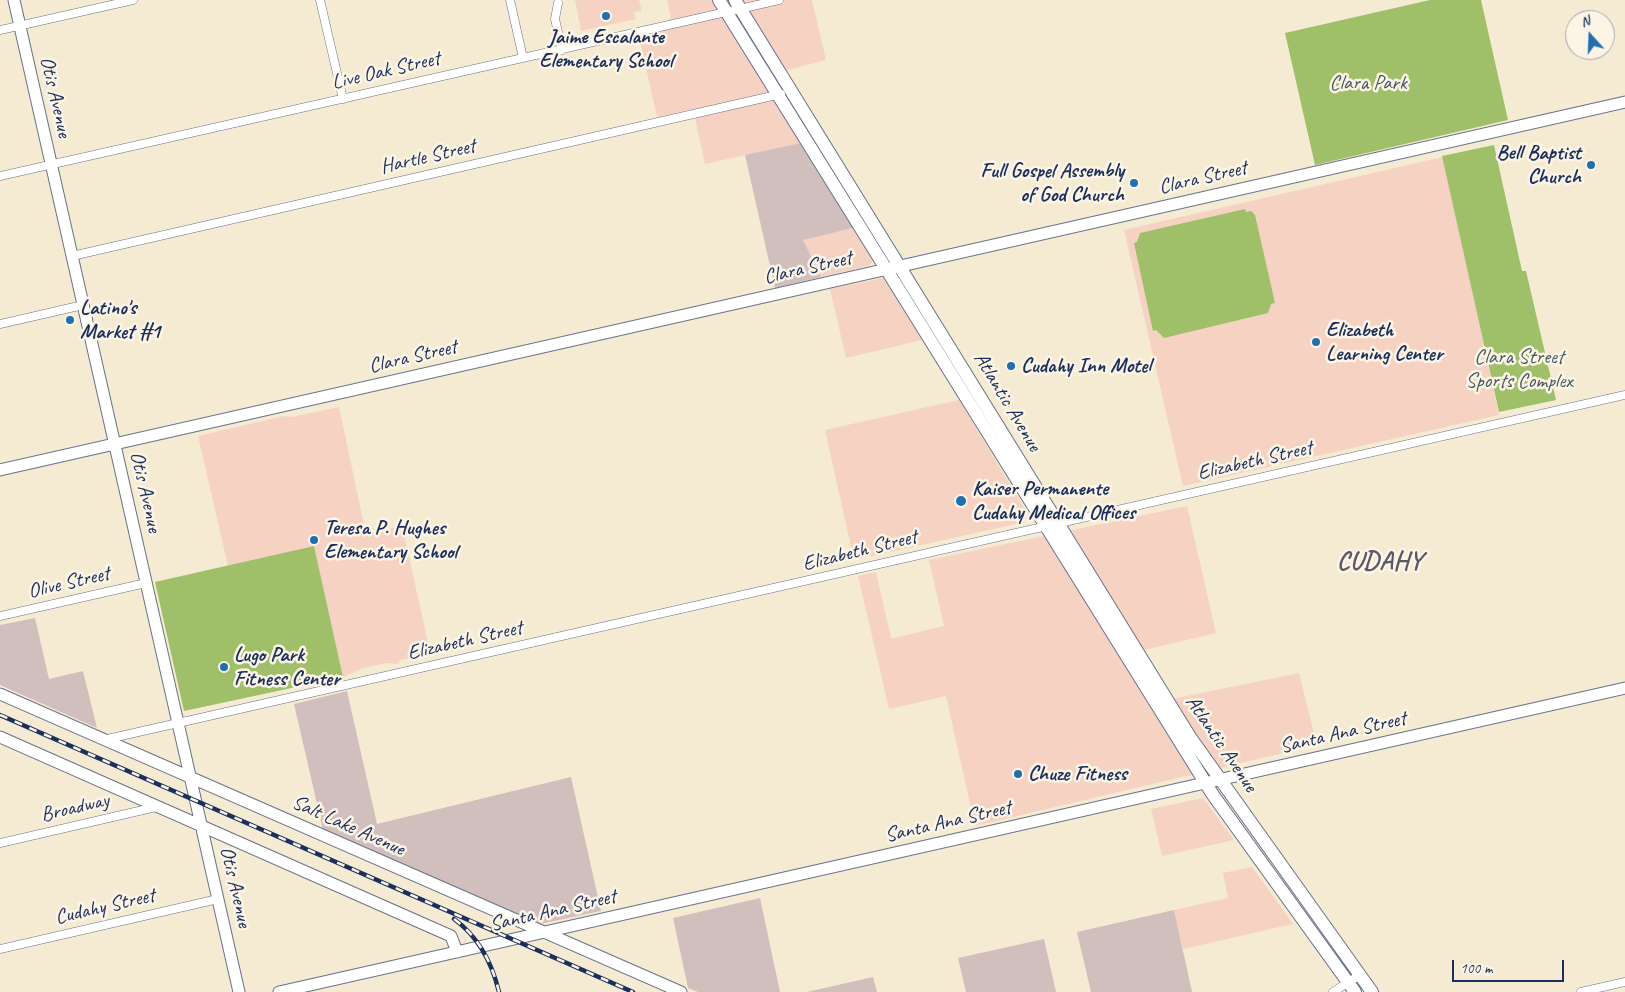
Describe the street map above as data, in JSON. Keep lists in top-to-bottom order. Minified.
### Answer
{"streets":{"main road":["Atlantic Avenue"],"street":["Live Oak Street","Otis Avenue","Hartle Street","Clara Street","Elizabeth Street","Olive Street","Santa Ana Street","Broadway","Salt Lake Avenue","Cudahy Street"]},"crossings":[["Live Oak Street","Otis Avenue"],["Live Oak Street","Atlantic Avenue"],["Otis Avenue","Hartle Street"],["Otis Avenue","Clara Street"],["Otis Avenue","Elizabeth Street"],["Otis Avenue","Olive Street"],["Otis Avenue","Salt Lake Avenue"],["Otis Avenue","Cudahy Street"],["Hartle Street","Atlantic Avenue"],["Clara Street","Atlantic Avenue"],["Atlantic Avenue","Elizabeth Street"],["Atlantic Avenue","Santa Ana Street"],["Elizabeth Street","Salt Lake Avenue"],["Santa Ana Street","Salt Lake Avenue"]],"districts":["CUDAHY"],"parks":["Clara Park","Clara Street Sports Complex"],"places":["Jaime Escalante Elementary School","Bell Baptist Church","Full Gospel Assembly of God Church","Latino's Market #1","Elizabeth Learning Center","Cudahy Inn Motel","Kaiser Permanente Cudahy Medical Offices","Teresa P. Hughes Elementary School","Lugo Park Fitness Center","Chuze Fitness"],"scale_bar":"100 m","north":"top"}
